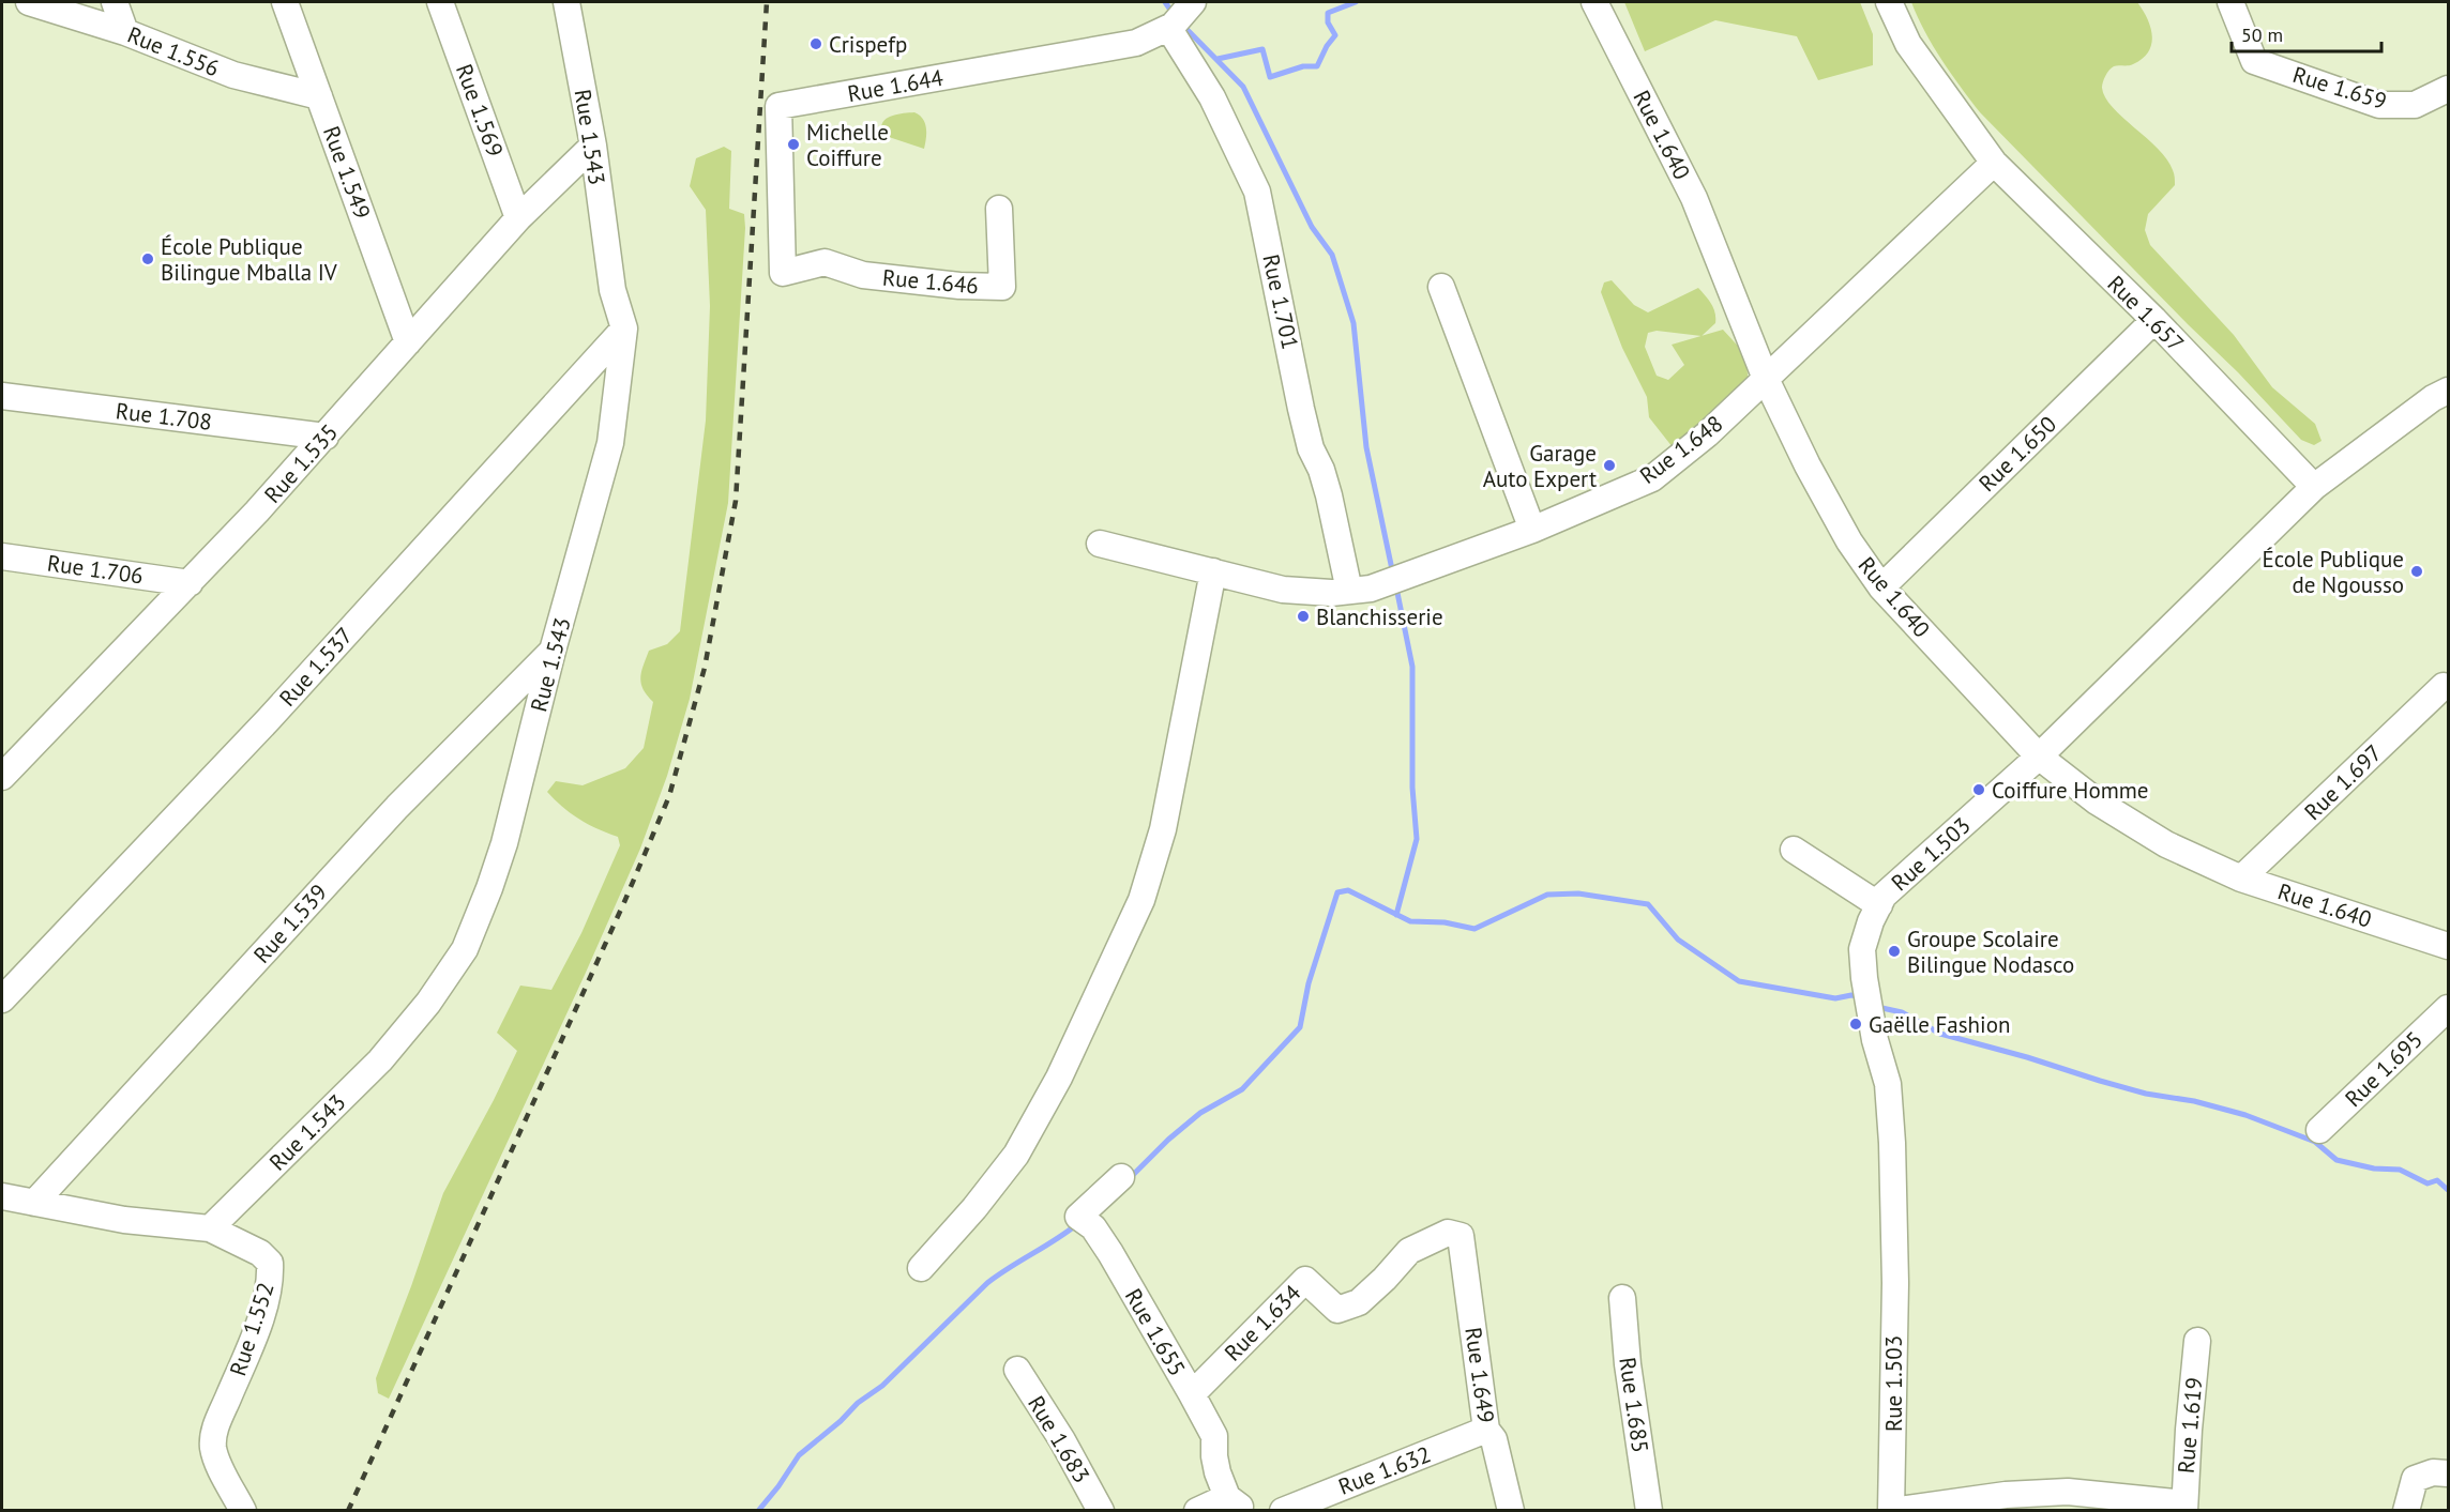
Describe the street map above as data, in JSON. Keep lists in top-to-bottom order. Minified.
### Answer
{"streets":{"street":["Rue 1.556","Rue 1.644","Rue 1.659","Rue 1.569","Rue 1.640","Rue 1.543","Rue 1.549","Rue 1.646","Rue 1.701","Rue 1.657","Rue 1.708","Rue 1.648","Rue 1.650","Rue 1.535","Rue 1.706","Rue 1.537","Rue 1.697","Rue 1.503","Rue 1.539","Rue 1.695","Rue 1.634","Rue 1.552","Rue 1.655","Rue 1.649","Rue 1.685","Rue 1.619","Rue 1.683","Rue 1.632"]},"crossings":[["Rue 1.556","Rue 1.549"],["Rue 1.644","Rue 1.646"],["Rue 1.644","Rue 1.701"],["Rue 1.569","Rue 1.535"],["Rue 1.640","Rue 1.648"],["Rue 1.640","Rue 1.650"],["Rue 1.640","Rue 1.697"],["Rue 1.640","Rue 1.503"],["Rue 1.543","Rue 1.535"],["Rue 1.543","Rue 1.537"],["Rue 1.543","Rue 1.539"],["Rue 1.543","Rue 1.552"],["Rue 1.549","Rue 1.535"],["Rue 1.701","Rue 1.648"],["Rue 1.657","Rue 1.648"],["Rue 1.657","Rue 1.650"],["Rue 1.657","Rue 1.503"],["Rue 1.708","Rue 1.535"],["Rue 1.535","Rue 1.706"],["Rue 1.539","Rue 1.552"],["Rue 1.634","Rue 1.655"],["Rue 1.634","Rue 1.649"],["Rue 1.649","Rue 1.632"]],"places":["Crispefp","Michelle Coiffure","École Publique Bilingue Mballa IV","Garage Auto Expert","École Publique de Ngousso","Blanchisserie","Coiffure Homme","Groupe Scolaire Bilingue Nodasco","Gaëlle Fashion"],"scale_bar":"50 m"}
